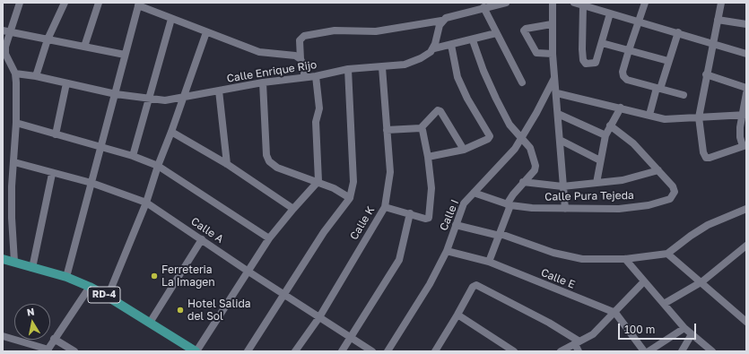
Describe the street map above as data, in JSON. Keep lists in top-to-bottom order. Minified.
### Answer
{"streets":{"main road":["RD-4"],"street":["Calle Enrique Rijo","Calle Pura Tejeda","Calle I","Calle K","Calle A","Calle E"]},"crossings":[["Calle Enrique Rijo","Calle K"],["Calle Pura Tejeda","Calle I"],["Calle I","Calle E"],["Calle K","Calle A"]],"places":["Ferreteria La Imagen","Hotel Salida del Sol"],"scale_bar":"100 m","north":"top"}
